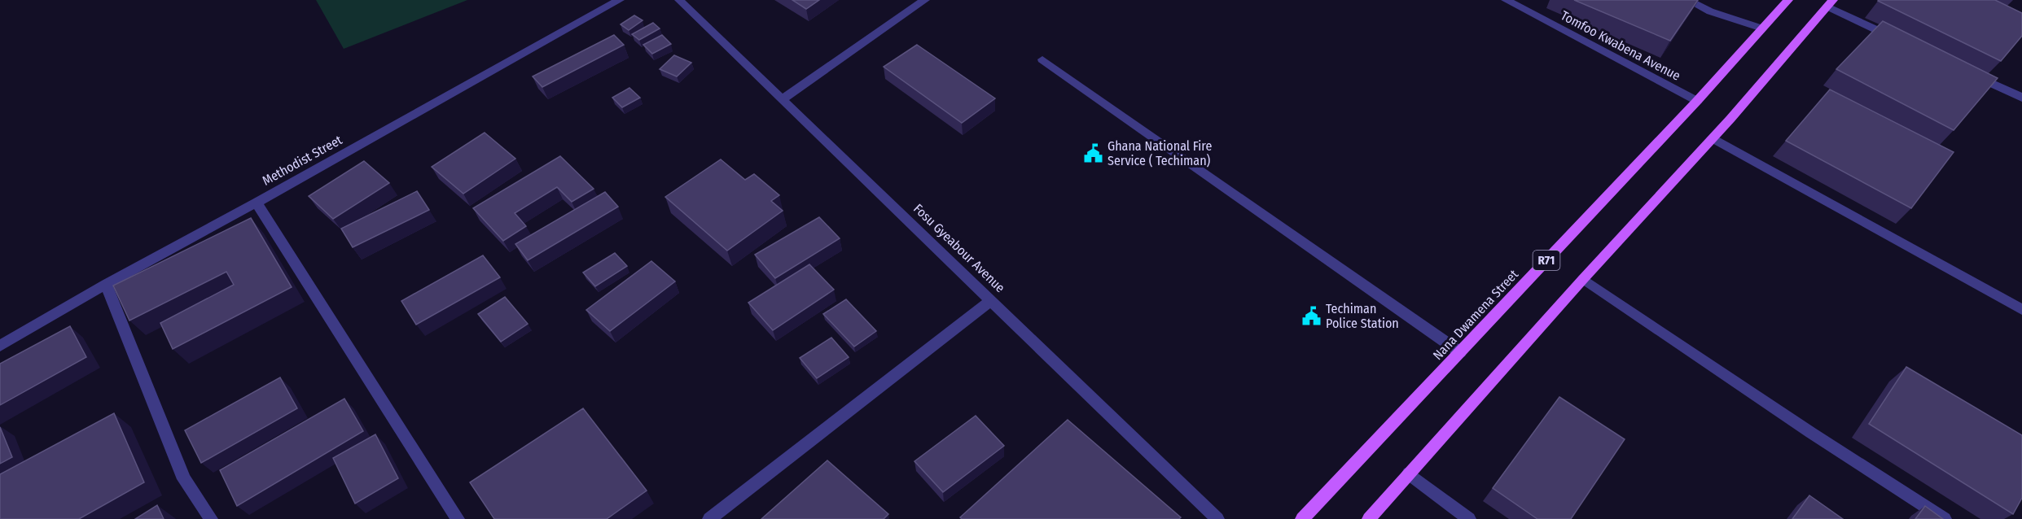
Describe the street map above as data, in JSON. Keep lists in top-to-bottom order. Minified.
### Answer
{"streets":{"main road":["R71","Nana Dwamena Street"],"street":["Tomfoo Kwabena Avenue","Methodist Street","Fosu Gyeabour Avenue"]},"crossings":[["Tomfoo Kwabena Avenue","Nana Dwamena Street"]],"places":{"public building":["Ghana National Fire Service ( Techiman)","Techiman Police Station"]}}
